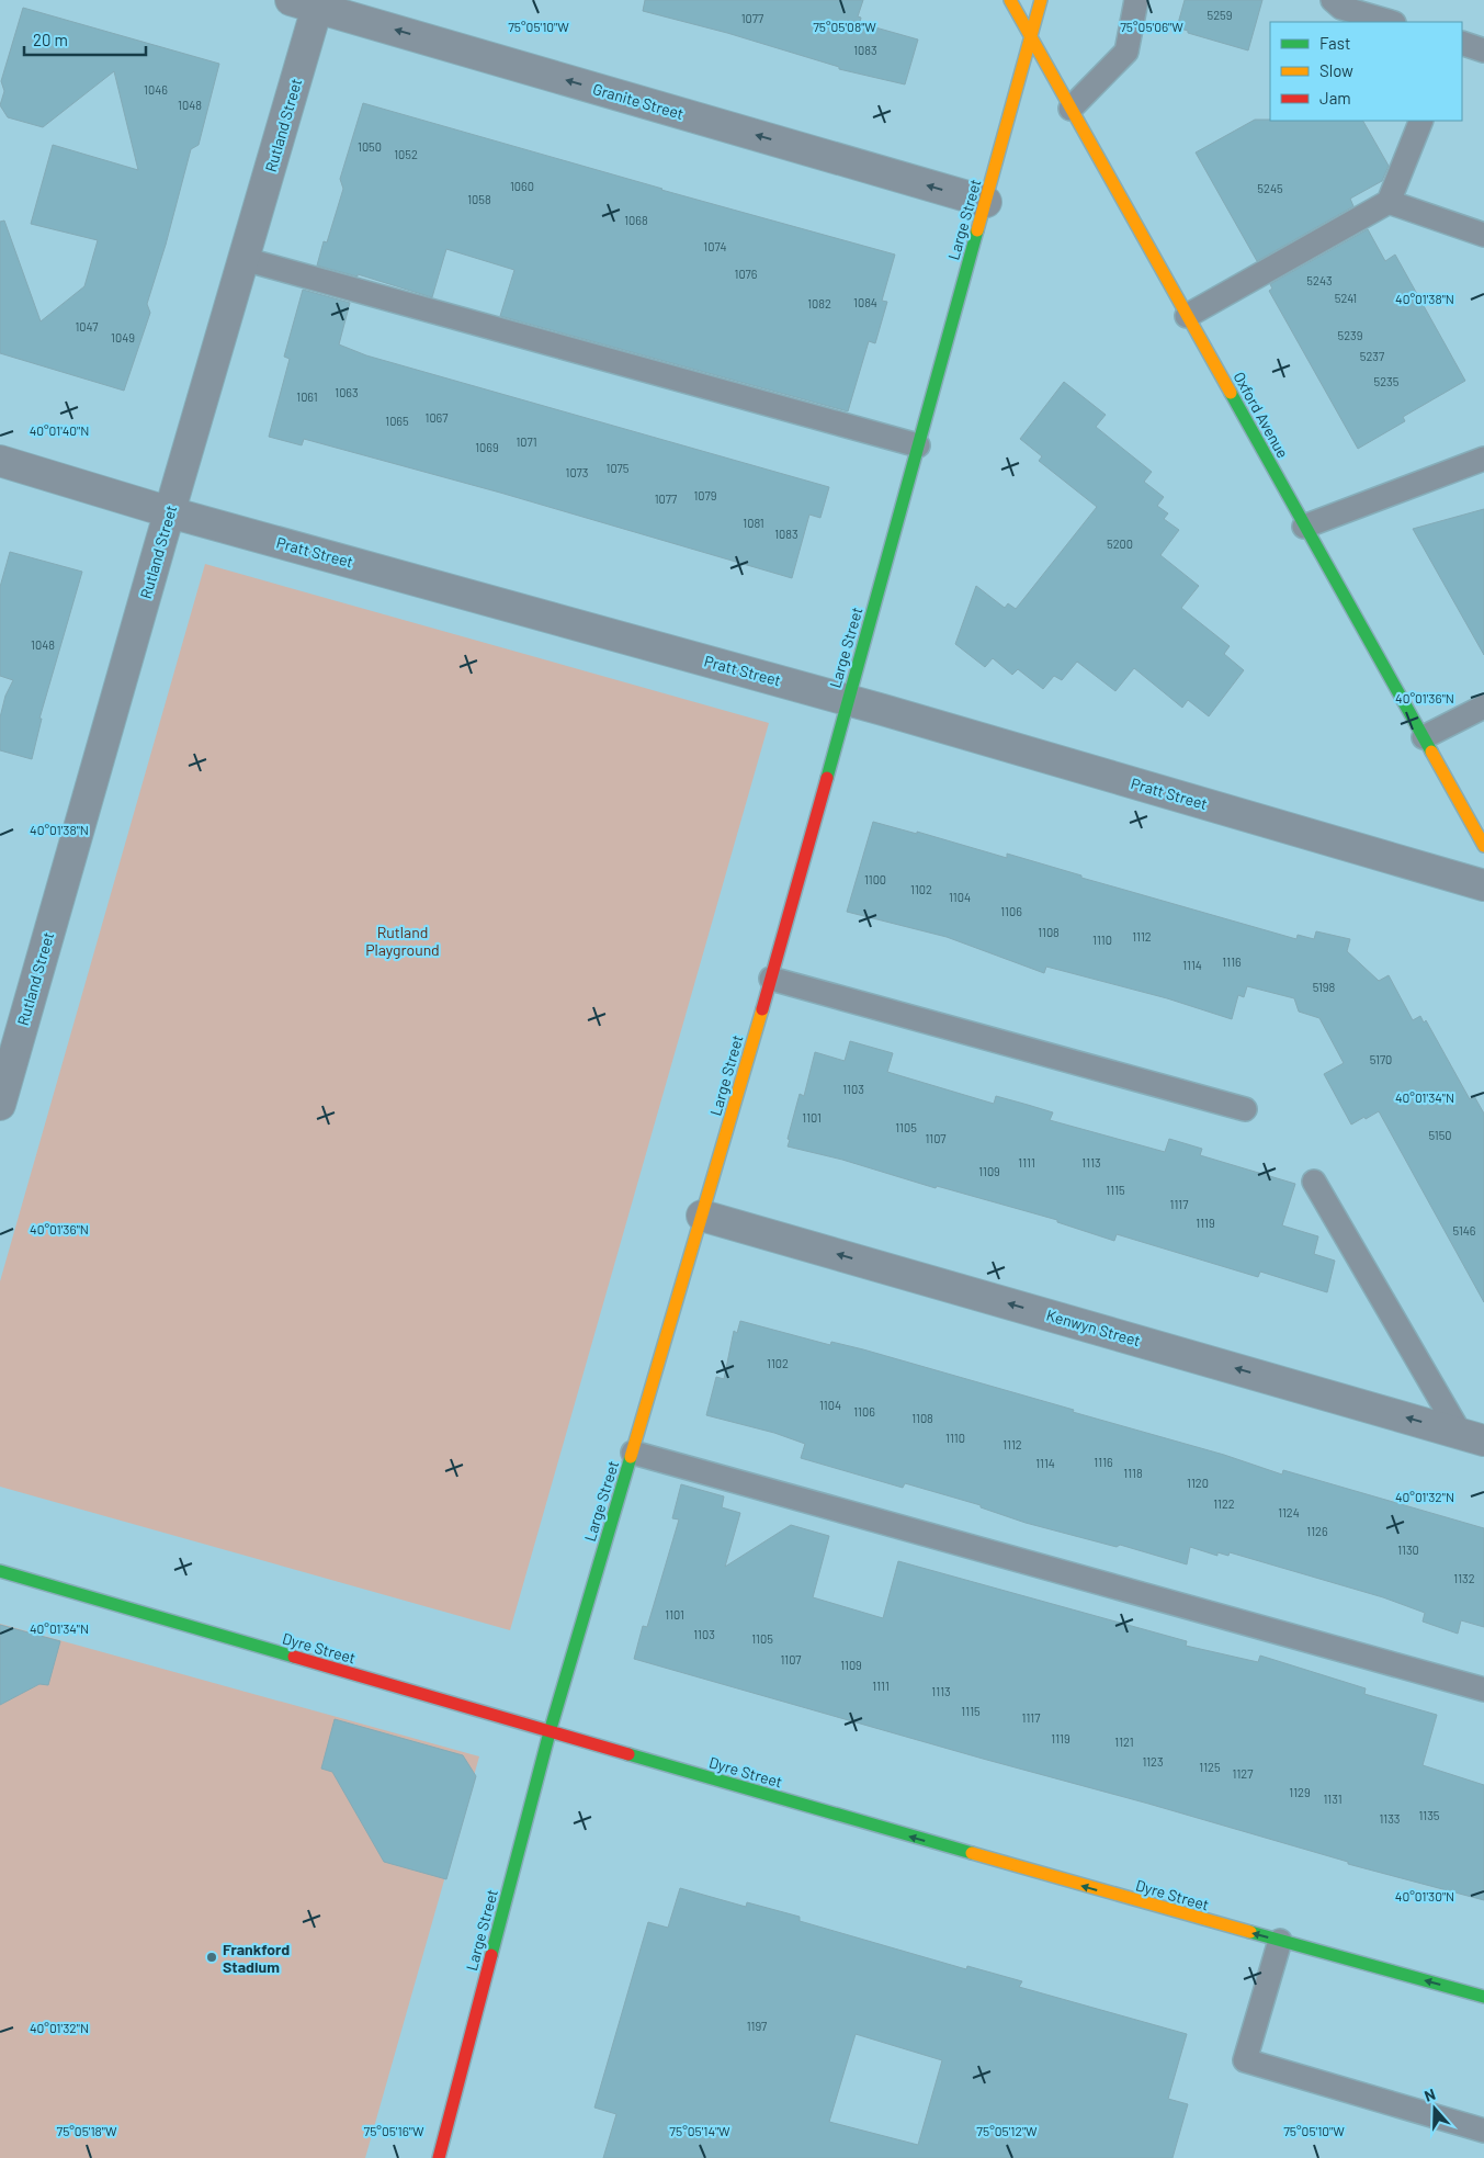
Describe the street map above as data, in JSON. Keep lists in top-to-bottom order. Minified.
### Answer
{"streets":{"street":["Granite Street","Rutland Street","Large Street","Oxford Avenue","Pratt Street","Kenwyn Street","Dyre Street"]},"crossings":[["Granite Street","Rutland Street"],["Granite Street","Large Street"],["Rutland Street","Pratt Street"],["Large Street","Oxford Avenue"],["Large Street","Pratt Street"],["Large Street","Kenwyn Street"],["Large Street","Dyre Street"]],"one_way":["Granite Street","Kenwyn Street","Dyre Street"],"parks":["Rutland Playground"],"places":["Frankford Stadium"],"house_numbers":["5259","1077","1083","1046","1048","1050","1052","1060","5245","1058","1068","1074","1076","5243","5241","1084","1082","1047","5239","1049","5237","5235","1063","1061","1067","1065","1071","1069","1075","1073","1079","1077","1081","1083","5200","1048","1100","1102","1104","1106","1108","1112","1110","1116","1114","5198","5170","1103","1101","1105","5150","1107","1111","1113","1109","1115","1117","1119","5146","1102","1104","1106","1108","1110","1112","1116","1114","1118","1120","1122","1124","1126","1130","1132","1101","1103","1105","1107","1109","1111","1113","1115","1117","1119","1121","1123","1125","1127","1129","1131","1135","1133","1197"],"legend":["Fast","Slow","Jam"],"scale_bar":"20 m","north":"top","coordinates":["75°05'10\"W","75°05'08\"W","75°05'06\"W","40°01'38\"N","40°01'40\"N","40°01'36\"N","40°01'34\"N","40°01'32\"N","40°01'30\"N","75°05'18\"W","75°05'16\"W","75°05'14\"W","75°05'12\"W"]}
